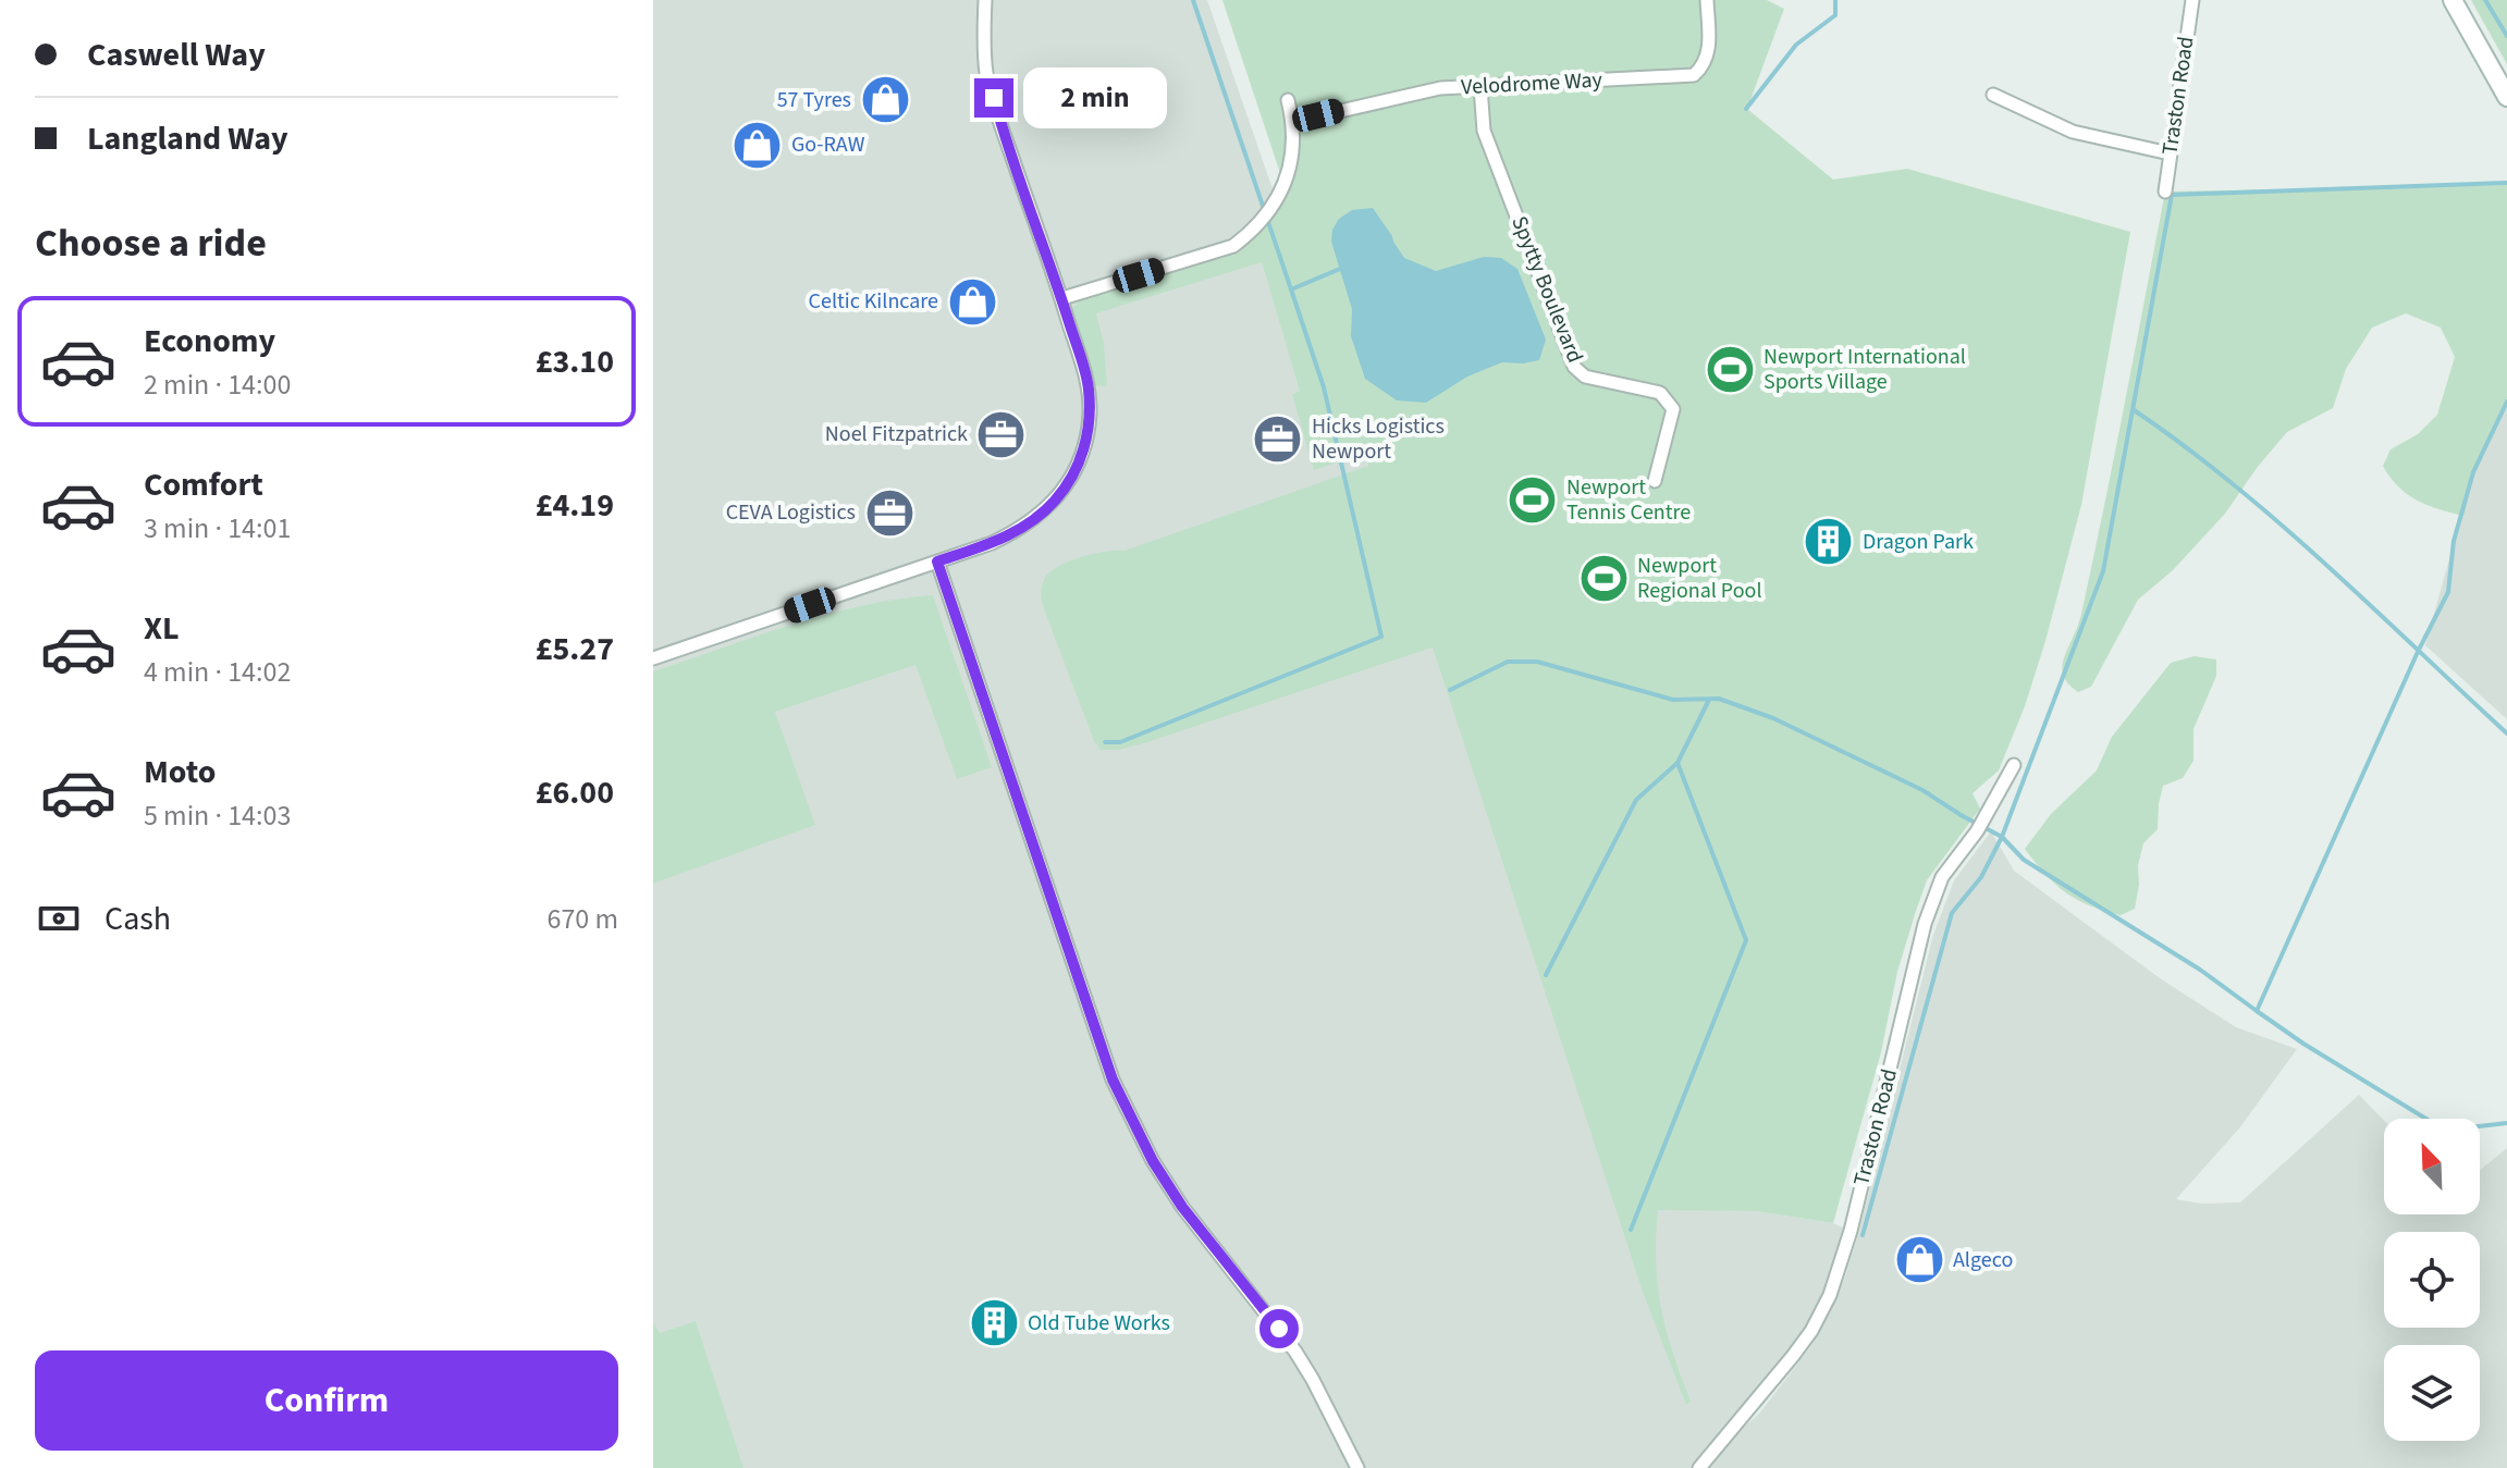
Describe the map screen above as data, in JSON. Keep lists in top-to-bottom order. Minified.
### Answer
{"streets":{"street":["Velodrome Way","Traston Road","Spytty Boulevard"]},"crossings":[["Velodrome Way","Spytty Boulevard"]],"places":{"shop":["57 Tyres","Go-RAW","Celtic Kilncare","Algeco"],"sports":["Newport International Sports Village","Newport Tennis Centre","Newport Regional Pool"],"office":["Noel Fitzpatrick","Hicks Logistics Newport","CEVA Logistics"],"building":["Dragon Park","Old Tube Works"]},"north":"top left","page":{"banner":["Caswell Way","Langland Way"],"bubble":"2 min","heading":"Choose a ride","list":[{"name":"Economy","note":"2 min · 14:00","value":"£3.10"},{"name":"Comfort","note":"3 min · 14:01","value":"£4.19"},{"name":"XL","note":"4 min · 14:02","value":"£5.27"},{"name":"Moto","note":"5 min · 14:03","value":"£6.00"}],"pay":["Cash","670 m"],"buttons":"Confirm"}}
